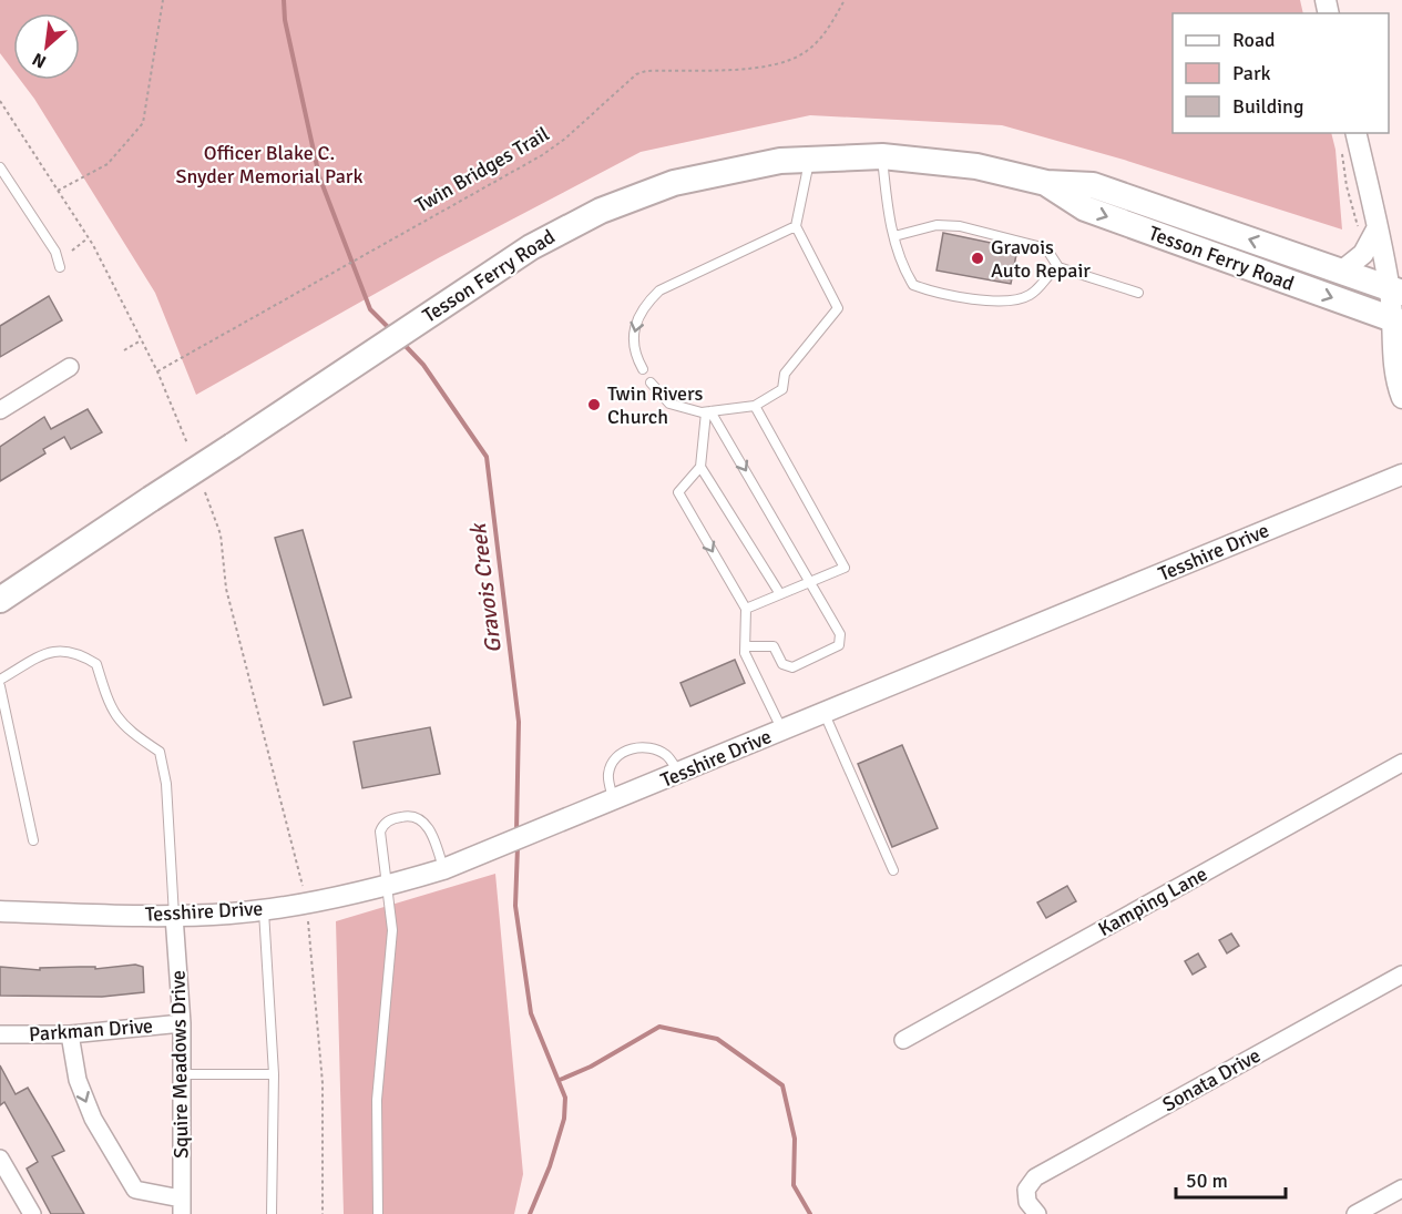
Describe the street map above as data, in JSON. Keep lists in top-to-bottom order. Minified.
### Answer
{"streets":{"main road":["Tesson Ferry Road"],"street":["Tesshire Drive","Kamping Lane","Parkman Drive","Squire Meadows Drive","Sonata Drive"],"path":["Twin Bridges Trail"]},"crossings":[["Tesshire Drive","Squire Meadows Drive"],["Parkman Drive","Squire Meadows Drive"]],"water":["Gravois Creek"],"parks":["Officer Blake C. Snyder Memorial Park"],"places":["Gravois Auto Repair","Twin Rivers Church"],"legend":["Road","Park","Building"],"scale_bar":"50 m","north":"bottom left"}
